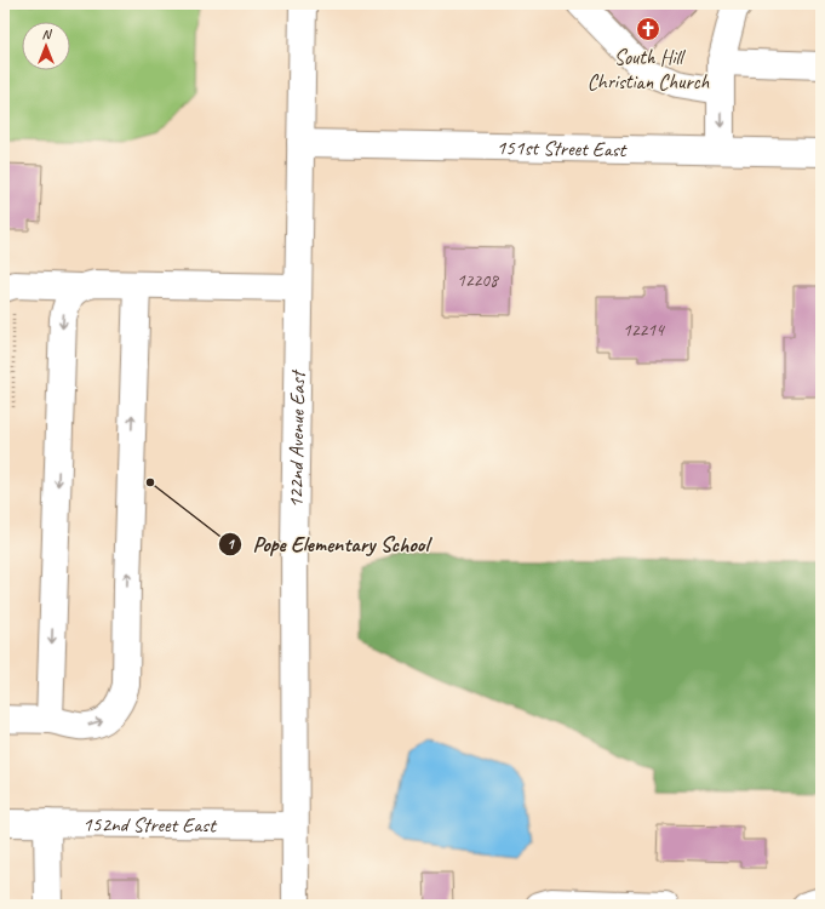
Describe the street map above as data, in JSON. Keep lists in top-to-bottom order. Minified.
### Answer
{"streets":{"main road":["151st Street East","122nd Avenue East","152nd Street East"]},"crossings":[["151st Street East","122nd Avenue East"],["122nd Avenue East","152nd Street East"]],"places":{"church":["South Hill Christian Church"],"other":["Pope Elementary School"]},"house_numbers":["12208","12214"],"north":"top"}
